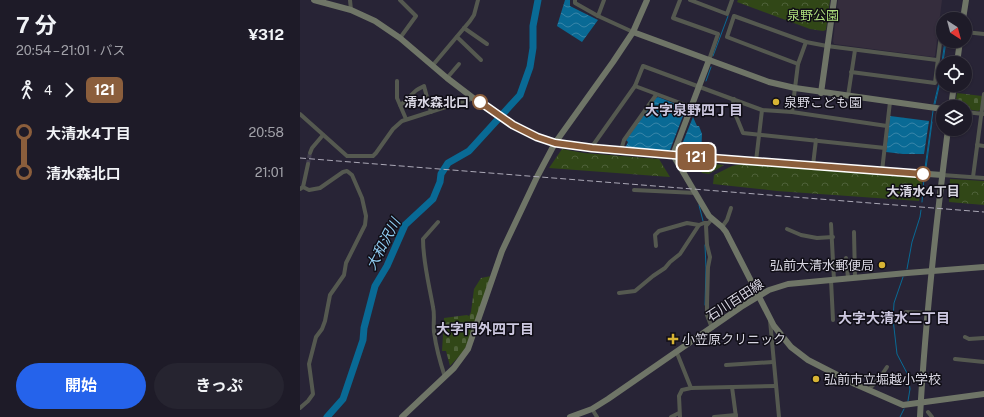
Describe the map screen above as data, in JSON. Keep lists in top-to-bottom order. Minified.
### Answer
{"streets":{"street":["石川百田線"]},"districts":["大字泉野四丁目","大字大清水二丁目","大字門外四丁目"],"water":["大和沢川"],"parks":["泉野公園"],"places":{"other":["清水森北口","泉野こども園","大清水4丁目","弘前大清水郵便局","弘前市立堀越小学校"],"health":["小笠原クリニック"]},"lines":["bus line 121"],"north":"bottom right","page":{"heading":["7 分","20:54 – 21:01 · バス","¥312"],"on_map":"121","legs":["4","121"],"list":[{"name":"大清水4丁目","value":"20:58"},{"name":"清水森北口","value":"21:01"}],"buttons":["開始","きっぷ"]}}
